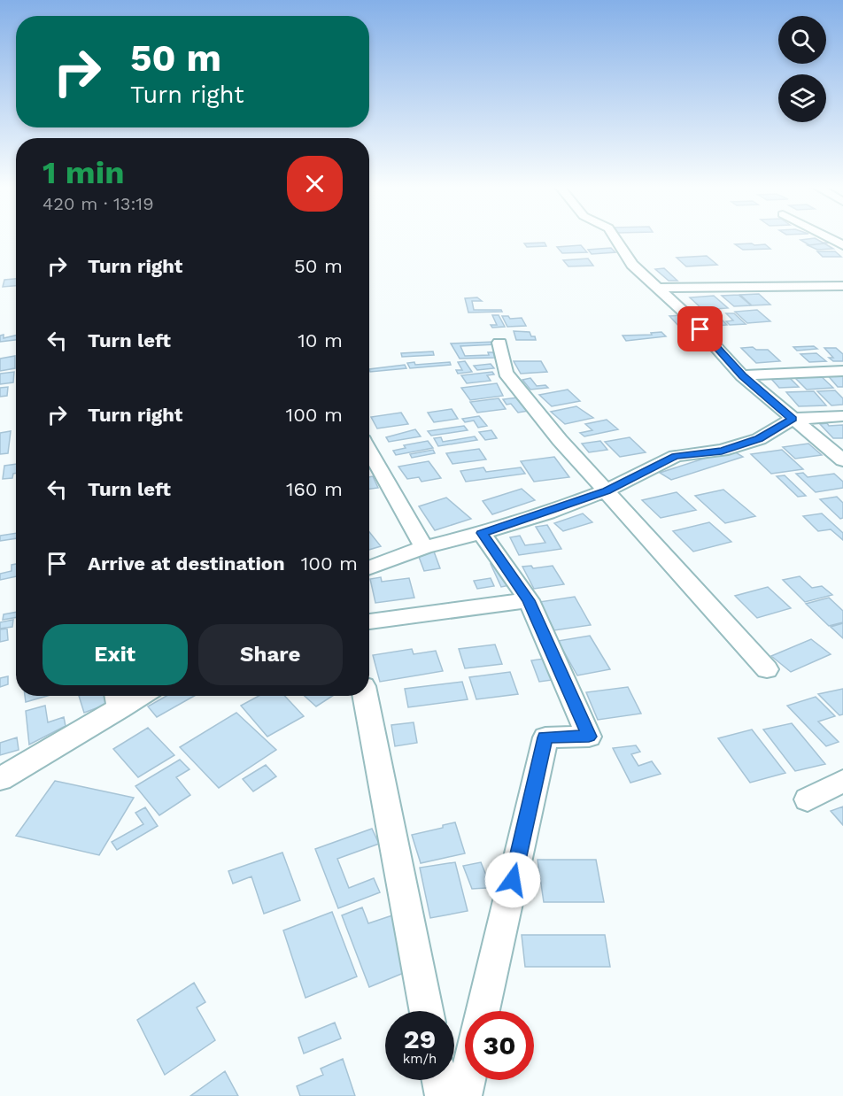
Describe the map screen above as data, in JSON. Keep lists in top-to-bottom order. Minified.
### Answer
{"page":{"turn":["50 m","Turn right"],"heading":["1 min","420 m · 13:19"],"list":[{"name":"Turn right","value":"50 m"},{"name":"Turn left","value":"10 m"},{"name":"Turn right","value":"100 m"},{"name":"Turn left","value":"160 m"},{"name":"Arrive at destination","value":"100 m"}],"buttons":["Exit","Share"],"speed":"29 km/h","limit":"30"}}
